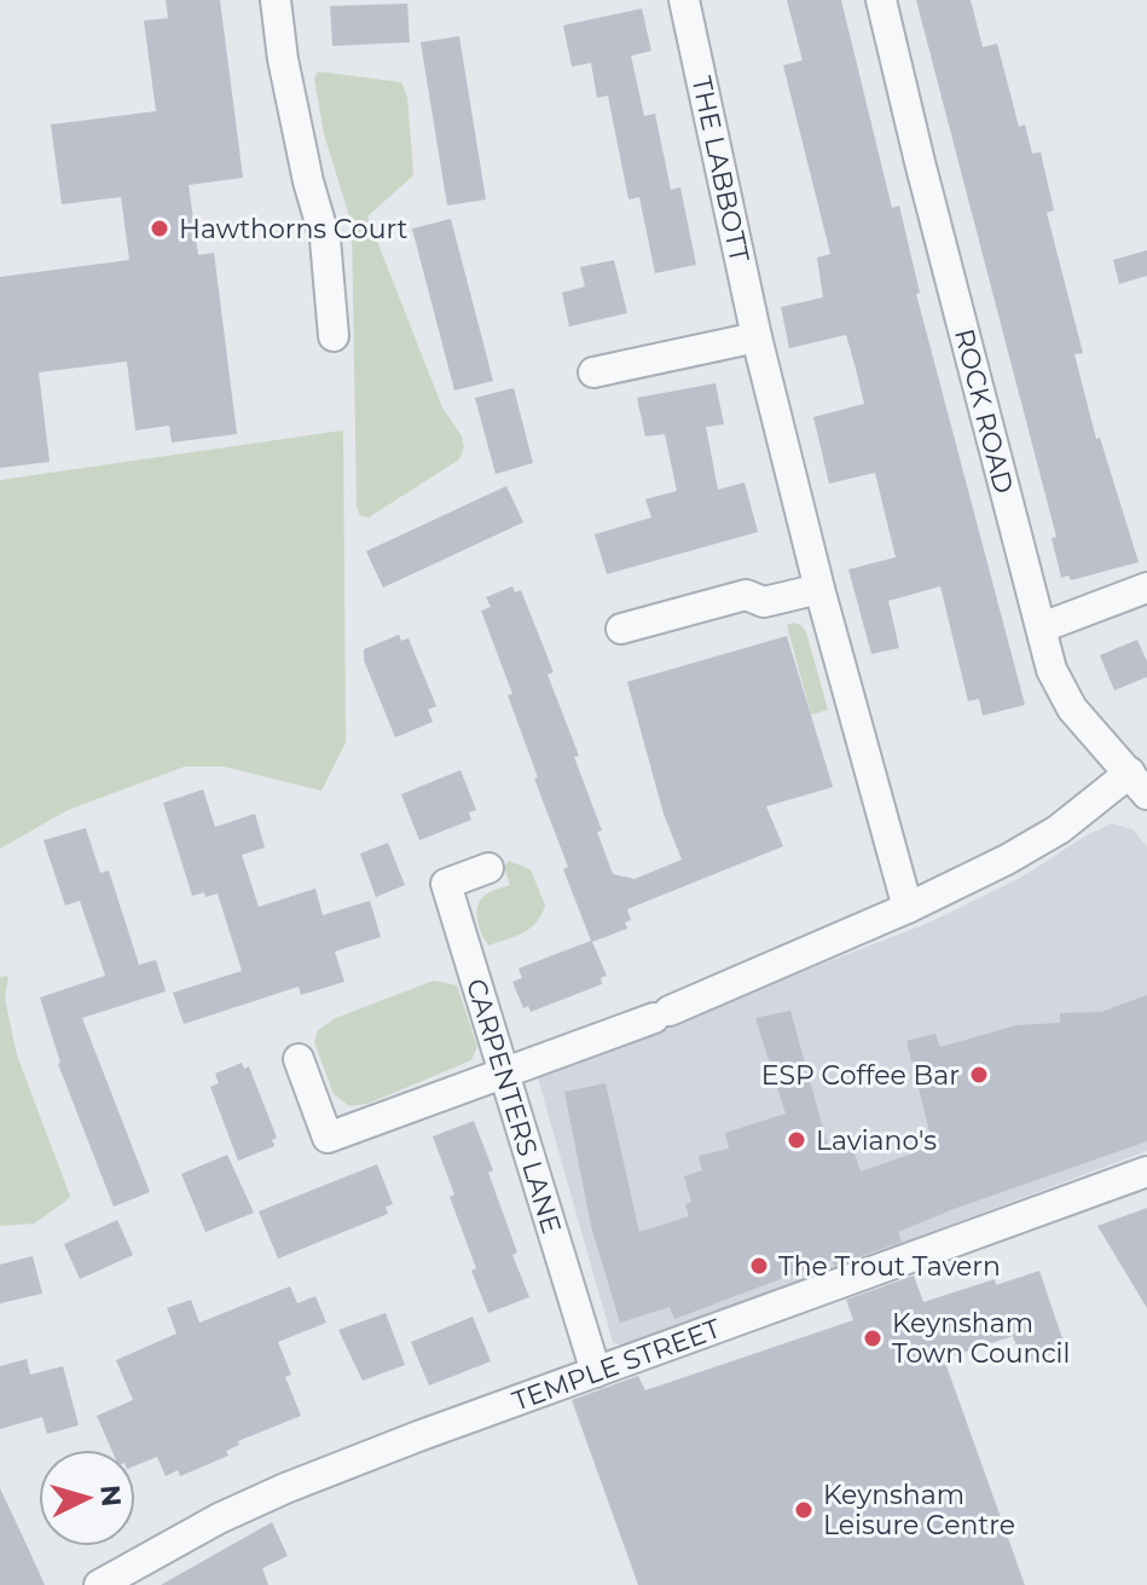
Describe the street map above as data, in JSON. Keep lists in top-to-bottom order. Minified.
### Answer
{"streets":{"street":["THE LABBOTT","ROCK ROAD","CARPENTERS LANE","TEMPLE STREET"]},"crossings":[["CARPENTERS LANE","TEMPLE STREET"]],"places":["Hawthorns Court","ESP Coffee Bar","Laviano's","The Trout Tavern","Keynsham Town Council","Keynsham Leisure Centre"],"north":"right"}
